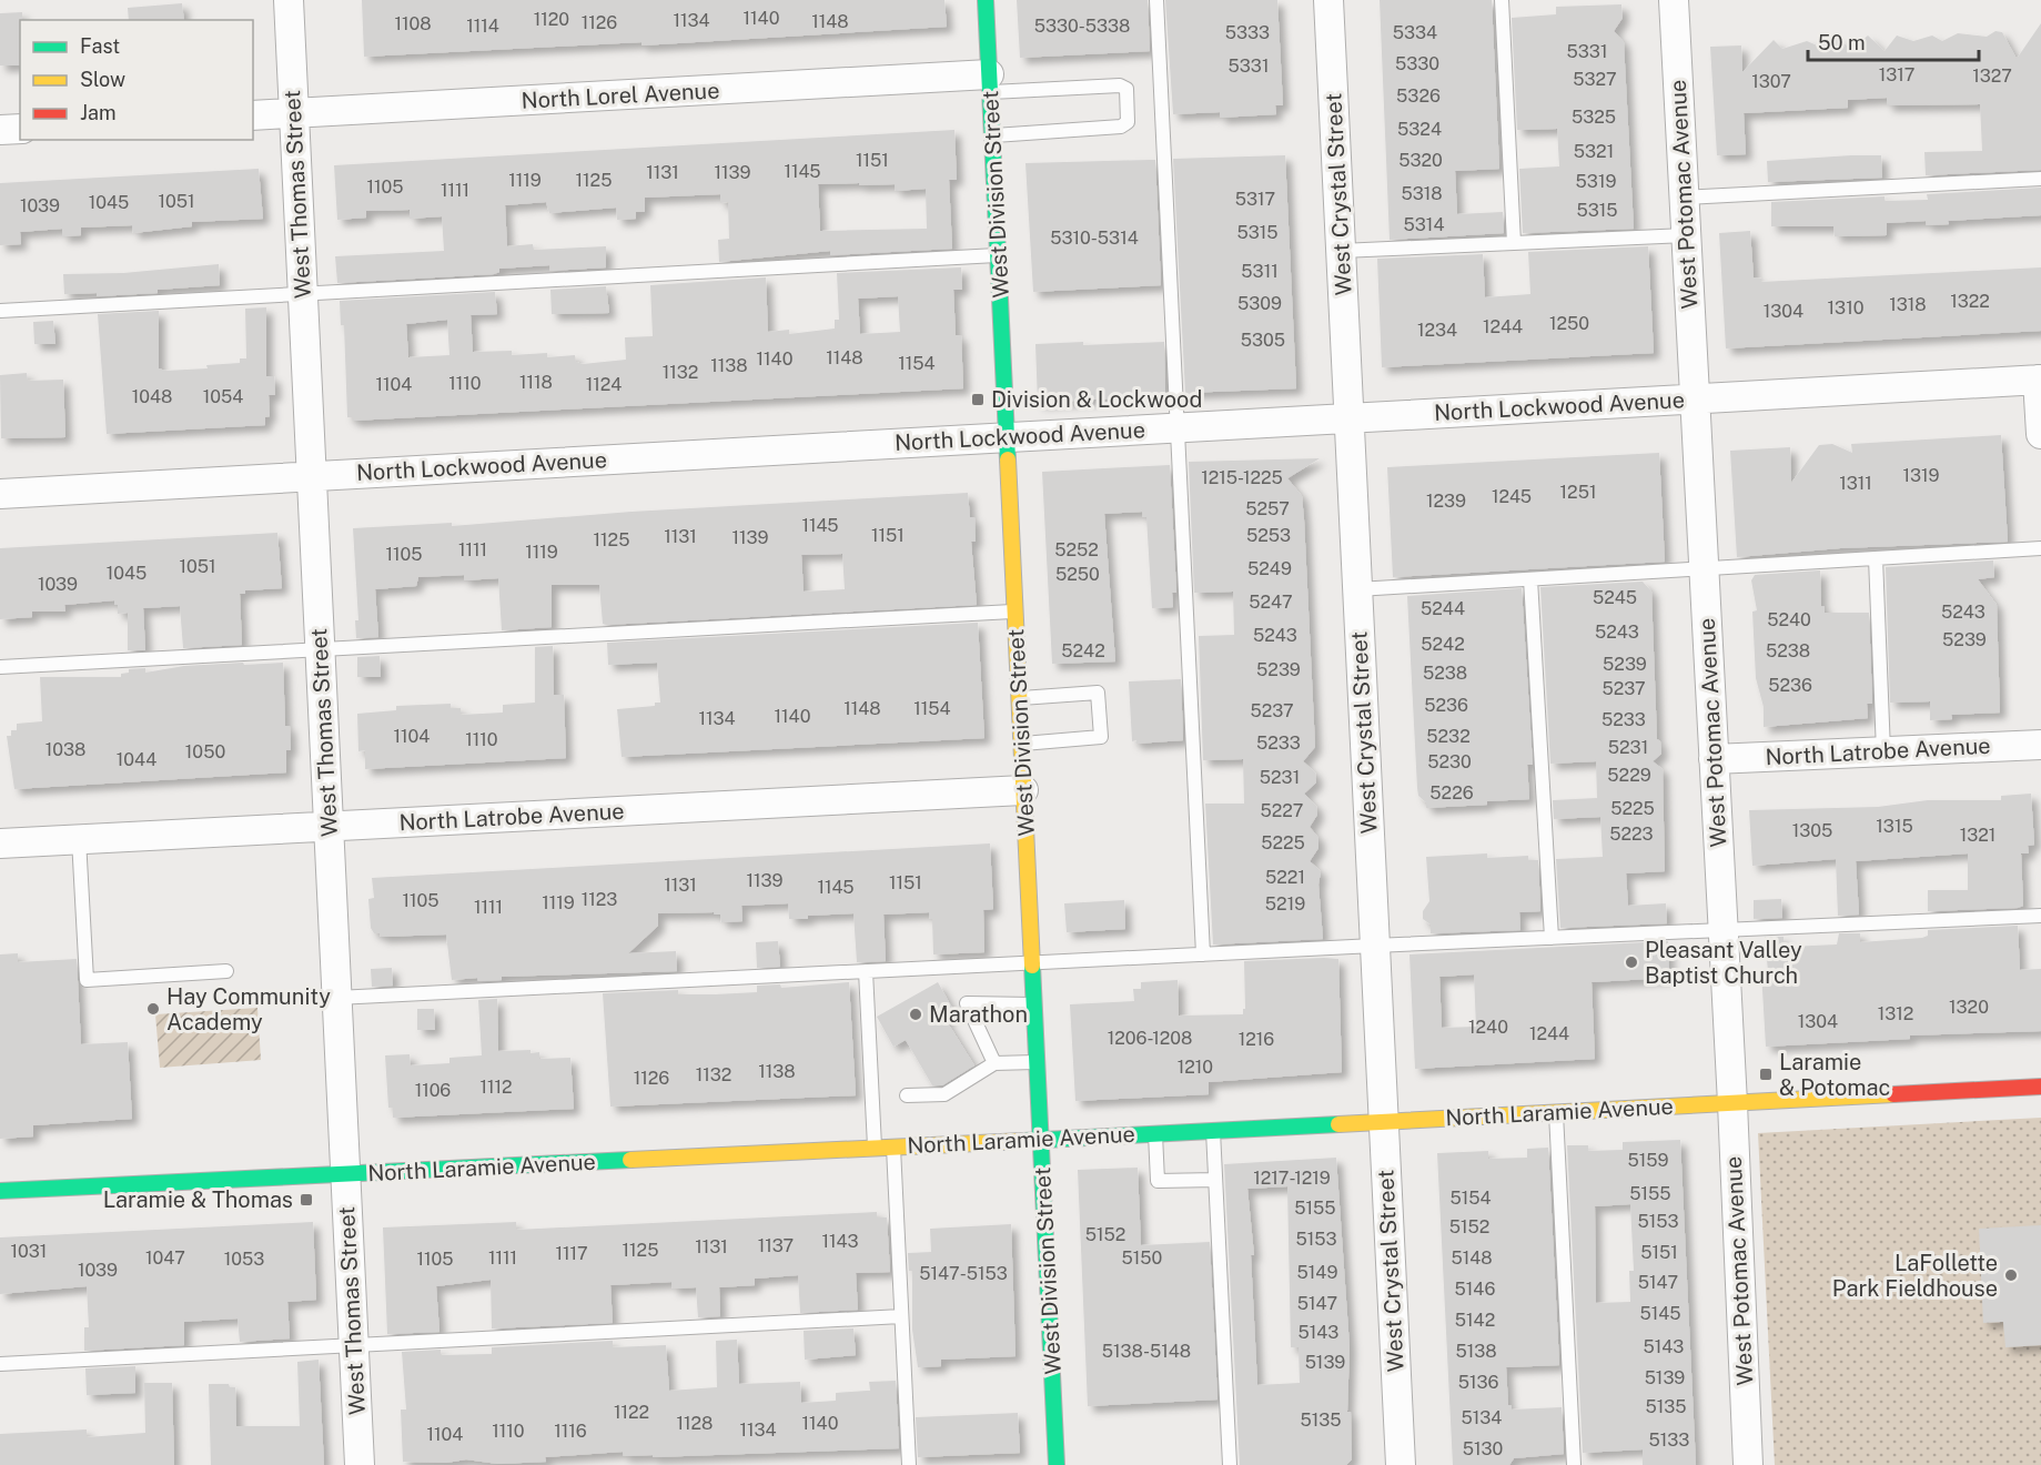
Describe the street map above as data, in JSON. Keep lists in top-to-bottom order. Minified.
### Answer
{"streets":{"street":["North Lorel Avenue","West Thomas Street","West Division Street","West Crystal Street","West Potomac Avenue","North Lockwood Avenue","North Latrobe Avenue","North Laramie Avenue"]},"crossings":[["North Lorel Avenue","West Thomas Street"],["North Lorel Avenue","West Division Street"],["West Thomas Street","North Lockwood Avenue"],["West Thomas Street","North Latrobe Avenue"],["West Thomas Street","North Laramie Avenue"],["West Division Street","North Lockwood Avenue"],["West Division Street","North Latrobe Avenue"],["West Division Street","North Laramie Avenue"],["West Crystal Street","North Lockwood Avenue"],["West Crystal Street","North Laramie Avenue"],["West Potomac Avenue","North Lockwood Avenue"],["West Potomac Avenue","North Latrobe Avenue"],["West Potomac Avenue","North Laramie Avenue"]],"places":{"transit":["Division & Lockwood","Laramie & Potomac","Laramie & Thomas"],"other":["Pleasant Valley Baptist Church","Hay Community Academy","Marathon","LaFollette Park Fieldhouse"]},"house_numbers":["1140","1120","1134","1148","1126","1108","1114","5330-5338","5333","5334","5331","5330","5331","1317","1327","5327","1307","5326","5325","5324","5321","1151","5320","1145","1131","1139","1119","1125","5319","1105","1111","5318","5317","1051","1045","1039","5315","5314","5315","5310-5314","5311","1322","5309","1318","1310","1304","1250","1244","1234","5305","1148","1140","1154","1138","1132","1118","1110","1104","1124","1048","1054","1319","1215-1225","1311","1251","1245","1239","5257","1145","1151","5253","1131","1139","1125","1111","5252","1119","1105","1051","5249","1045","5250","1039","5245","5247","5244","5243","5240","5243","5243","5239","5242","5242","5238","5239","5239","5238","5236","5237","5236","1148","1154","5237","1140","1134","5233","1104","5232","1110","5233","5231","1038","1050","1044","5230","5229","5231","5226","5225","5227","1315","1305","5223","1321","5225","5221","1139","1151","1131","1145","1123","1105","1119","5219","1111","1320","1312","1304","1240","1244","1206-1208","1216","1210","1138","1132","1126","1112","1106","5159","1217-1219","5155","5154","5155","5153","5152","5152","5153","1143","1137","1131","1125","1031","5151","1117","1047","1111","5150","5148","1053","1105","1039","5149","5147-5153","5147","5146","5147","5145","5142","5143","5143","5138-5148","5138","5139","5139","5136","5135","1122","5134","5135","1128","1140","1134","1110","1116","1104","5133","5130"],"legend":["Fast","Slow","Jam"],"scale_bar":"50 m"}
